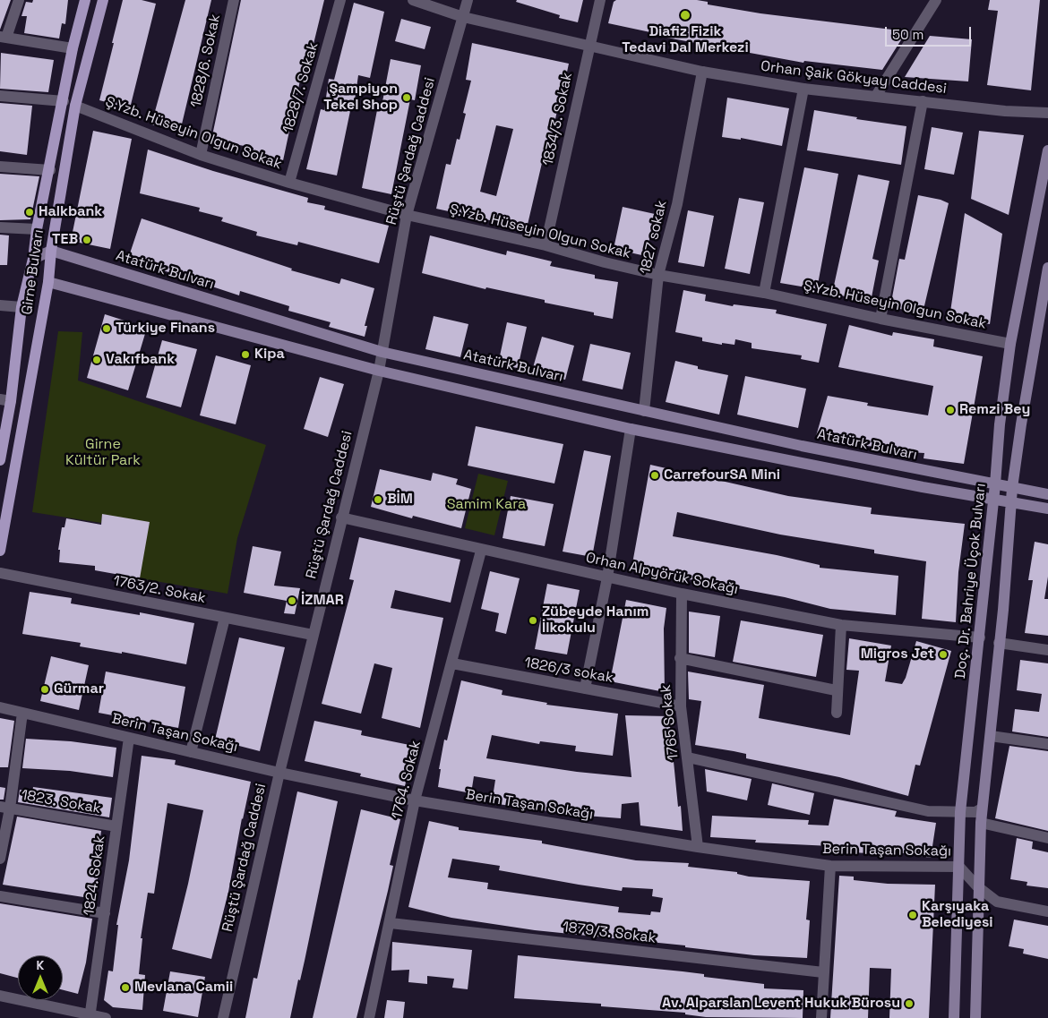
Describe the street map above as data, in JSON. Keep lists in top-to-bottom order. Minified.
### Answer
{"streets":{"main road":["Atatürk Bulvarı","Girne Bulvarı","Doç. Dr. Bahriye Üçok Bulvarı"],"street":["1828/6. Sokak","Orhan Şaik Gökyay Caddesi","1828/7. Sokak","1834/3. Sokak","Ş.Yzb. Hüseyin Olgun Sokak","Rüştü Şardağ Caddesi","1827 sokak","Orhan Alpyörük Sokağı","1763/2. Sokak","1826/3 sokak","1765 Sokak","Berin Taşan Sokağı","1764. Sokak","1823. Sokak","1824. Sokak","1879/3. Sokak"]},"crossings":[["1828/6. Sokak","Ş.Yzb. Hüseyin Olgun Sokak"],["Orhan Şaik Gökyay Caddesi","1834/3. Sokak"],["Orhan Şaik Gökyay Caddesi","Rüştü Şardağ Caddesi"],["Orhan Şaik Gökyay Caddesi","1827 sokak"],["1828/7. Sokak","Ş.Yzb. Hüseyin Olgun Sokak"],["1834/3. Sokak","Ş.Yzb. Hüseyin Olgun Sokak"],["Ş.Yzb. Hüseyin Olgun Sokak","Rüştü Şardağ Caddesi"],["Ş.Yzb. Hüseyin Olgun Sokak","1827 sokak"],["Ş.Yzb. Hüseyin Olgun Sokak","Girne Bulvarı"],["Ş.Yzb. Hüseyin Olgun Sokak","Doç. Dr. Bahriye Üçok Bulvarı"],["Rüştü Şardağ Caddesi","Atatürk Bulvarı"],["Rüştü Şardağ Caddesi","Orhan Alpyörük Sokağı"],["Rüştü Şardağ Caddesi","1763/2. Sokak"],["Rüştü Şardağ Caddesi","Berin Taşan Sokağı"],["1827 sokak","Atatürk Bulvarı"],["Atatürk Bulvarı","Girne Bulvarı"],["Atatürk Bulvarı","Doç. Dr. Bahriye Üçok Bulvarı"],["Orhan Alpyörük Sokağı","Doç. Dr. Bahriye Üçok Bulvarı"],["Orhan Alpyörük Sokağı","1765 Sokak"],["Orhan Alpyörük Sokağı","1764. Sokak"],["Doç. Dr. Bahriye Üçok Bulvarı","Berin Taşan Sokağı"],["1826/3 sokak","1765 Sokak"],["1826/3 sokak","1764. Sokak"],["1765 Sokak","Berin Taşan Sokağı"],["Berin Taşan Sokağı","1764. Sokak"],["Berin Taşan Sokağı","1824. Sokak"],["1764. Sokak","1879/3. Sokak"],["1823. Sokak","1824. Sokak"]],"parks":["Girne Kültür Park","Samim Kara"],"places":["Diafiz Fizik Tedavi Dal Merkezi","Şampiyon Tekel Shop","Halkbank","TEB","Türkiye Finans","Kipa","Vakıfbank","Remzi Bey","CarrefourSA Mini","BİM","İZMAR","Zübeyde Hanım İlkokulu","Migros Jet","Gürmar","Karşıyaka Belediyesi","Mevlana Camii","Av. Alparslan Levent Hukuk Bürosu"],"scale_bar":"50 m","north":"top"}
